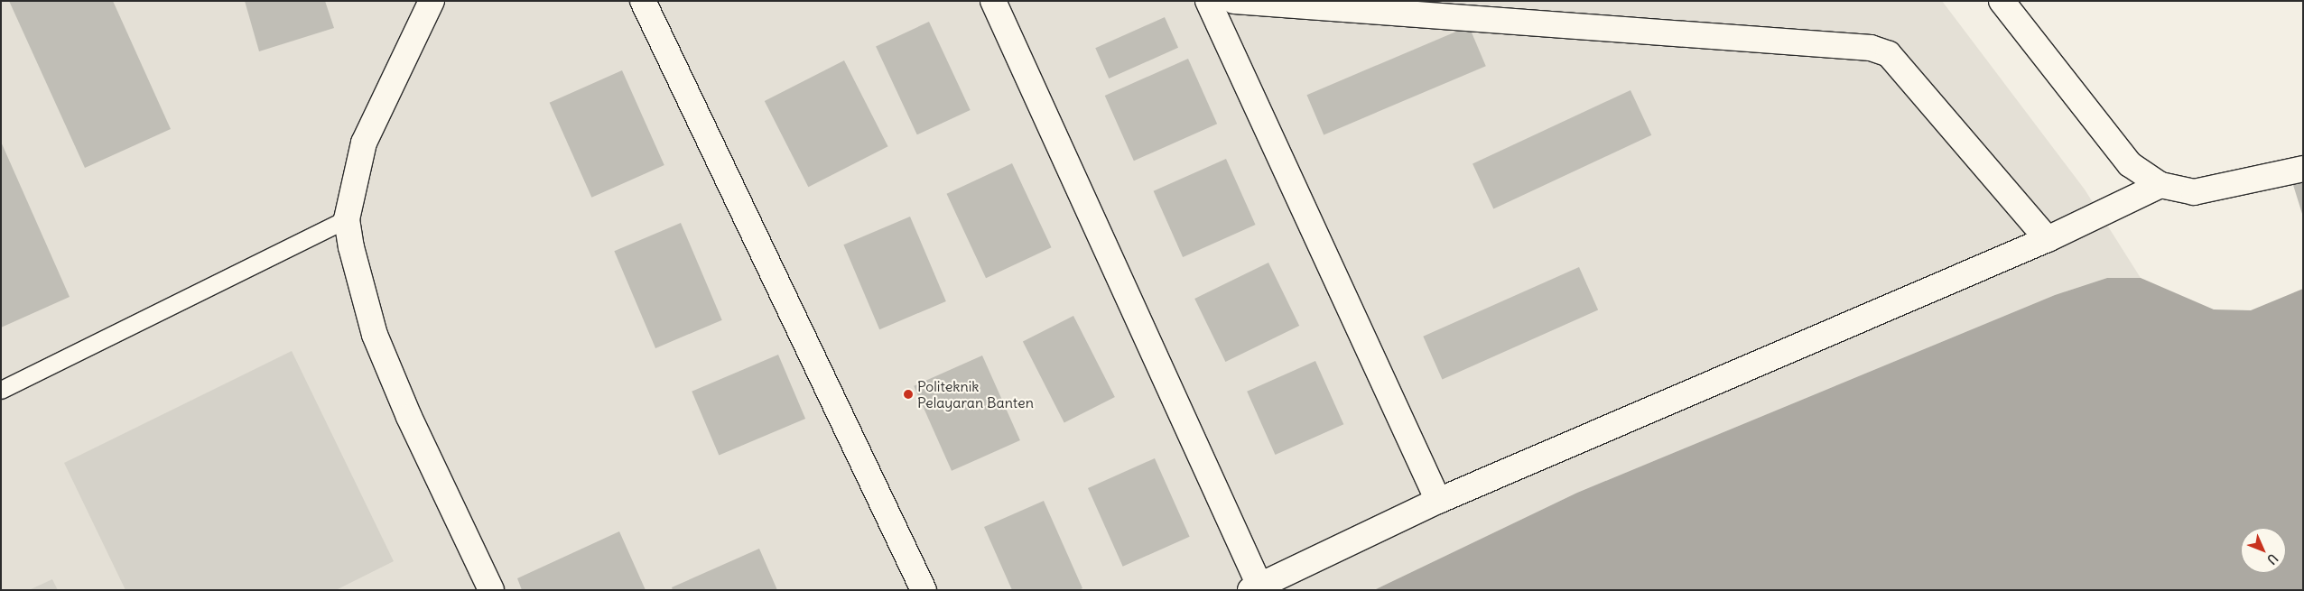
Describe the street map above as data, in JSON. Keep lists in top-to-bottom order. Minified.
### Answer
{"places":["Politeknik Pelayaran Banten"],"north":"bottom right"}
